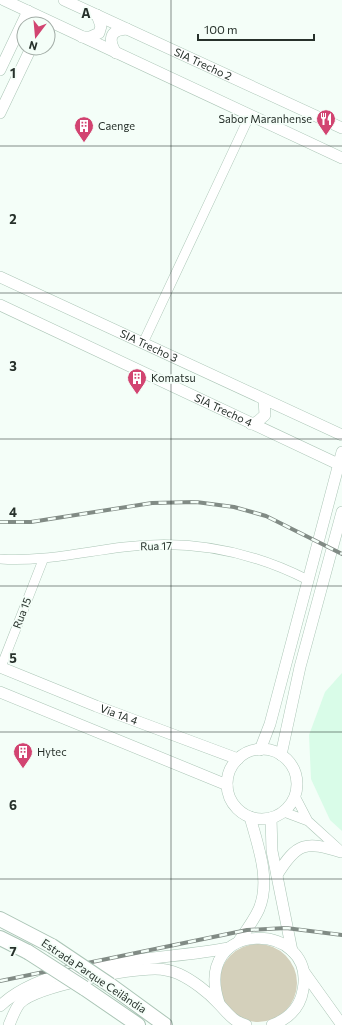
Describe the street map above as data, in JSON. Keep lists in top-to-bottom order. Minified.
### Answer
{"streets":{"highway":["Estrada Parque Ceilândia"],"main road":["SIA Trecho 2","SIA Trecho 3","SIA Trecho 4","Via 1A 4"],"street":["Rua 17","Rua 15"]},"crossings":[["Rua 17","Rua 15"],["Rua 15","Via 1A 4"]],"places":{"restaurant":["Sabor Maranhense"],"building":["Caenge","Komatsu","Hytec"]},"scale_bar":"100 m","north":"bottom","grid":{"columns":["A"],"rows":["1","2","3","4","5","6","7"]}}
